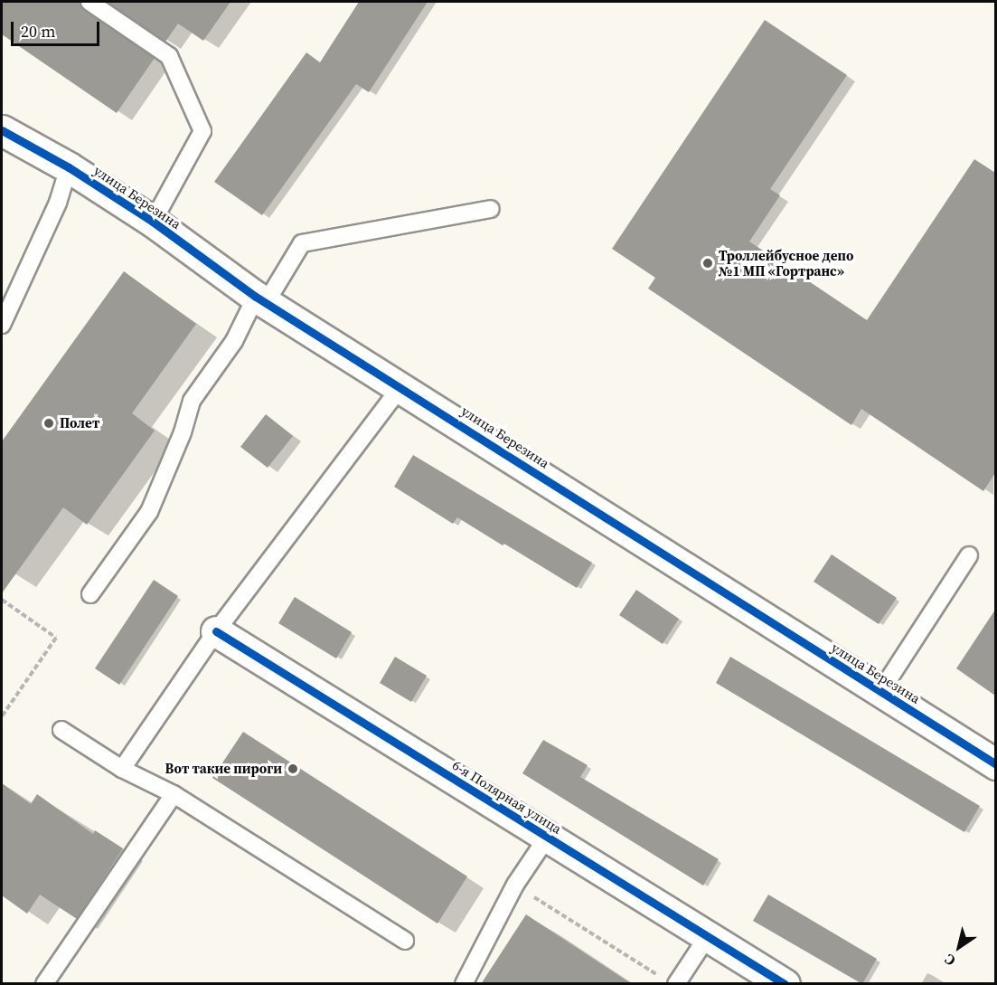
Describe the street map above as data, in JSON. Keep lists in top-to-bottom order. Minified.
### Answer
{"streets":{"street":["улица Березина","6-я Полярная улица"]},"places":["Троллейбусное депо №1 МП «Гортранс»","Полет","Вот такие пироги"],"scale_bar":"20 m","north":"bottom left"}
